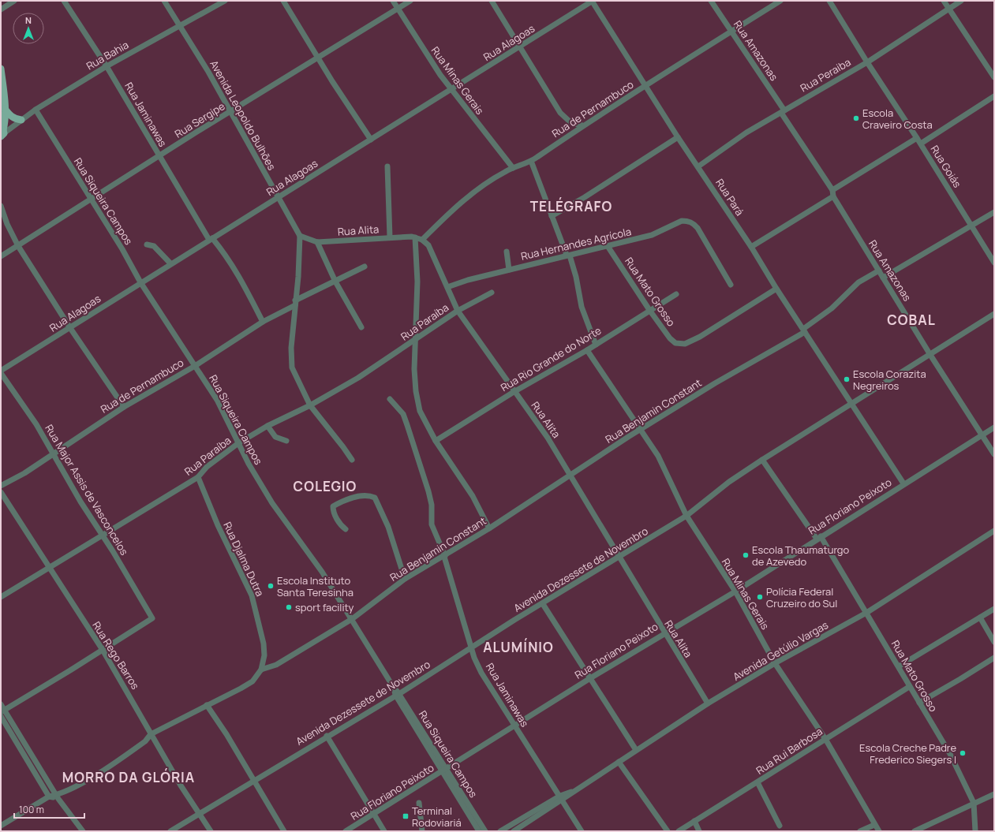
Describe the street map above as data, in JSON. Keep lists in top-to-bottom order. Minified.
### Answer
{"streets":{"street":["Rua Alagoas","Rua Amazonas","Rua Bahia","Rua Peraiba","Rua Minas Gerais","Rua de Pernambuco","Rua Jaminawas","Avenida Leopoldo Bulhões","Rua Sergipe","Rua Goiás","Rua Pará","Rua Siqueira Campos","Rua Alita","Rua Hernandes Agrícola","Rua Mato Grosso","Rua Paraíba","Rua Rio Grande do Norte","Rua Benjamin Constant","Rua Major Assis de Vasconcelos","Rua Floriano Peixoto","Rua Djalma Dutra","Avenida Dezessete de Novembro","Avenida Getúlio Vargas","Rua Rego Barros","Rua Rui Barbosa"]},"crossings":[["Rua Alagoas","Rua Minas Gerais"],["Rua Alagoas","Rua Jaminawas"],["Rua Alagoas","Avenida Leopoldo Bulhões"],["Rua Alagoas","Rua Pará"],["Rua Alagoas","Rua Siqueira Campos"],["Rua Amazonas","Rua Peraiba"],["Rua Amazonas","Rua de Pernambuco"],["Rua Amazonas","Rua Benjamin Constant"],["Rua Amazonas","Rua Floriano Peixoto"],["Rua Amazonas","Avenida Dezessete de Novembro"],["Rua Bahia","Rua Jaminawas"],["Rua Bahia","Avenida Leopoldo Bulhões"],["Rua Bahia","Rua Siqueira Campos"],["Rua Peraiba","Rua Goiás"],["Rua Peraiba","Rua Pará"],["Rua Minas Gerais","Rua de Pernambuco"],["Rua Minas Gerais","Rua Sergipe"],["Rua Minas Gerais","Rua Rio Grande do Norte"],["Rua Minas Gerais","Rua Benjamin Constant"],["Rua Minas Gerais","Rua Floriano Peixoto"],["Rua Minas Gerais","Avenida Dezessete de Novembro"],["Rua Minas Gerais","Avenida Getúlio Vargas"],["Rua Minas Gerais","Rua Rui Barbosa"],["Rua de Pernambuco","Rua Jaminawas"],["Rua de Pernambuco","Rua Pará"],["Rua de Pernambuco","Rua Siqueira Campos"],["Rua de Pernambuco","Rua Alita"],["Rua de Pernambuco","Rua Major Assis de Vasconcelos"],["Rua Jaminawas","Rua Sergipe"],["Rua Jaminawas","Rua Benjamin Constant"],["Rua Jaminawas","Rua Floriano Peixoto"],["Rua Jaminawas","Avenida Dezessete de Novembro"],["Rua Jaminawas","Avenida Getúlio Vargas"],["Avenida Leopoldo Bulhões","Rua Sergipe"],["Rua Sergipe","Rua Siqueira Campos"],["Rua Pará","Rua Mato Grosso"],["Rua Pará","Rua Benjamin Constant"],["Rua Pará","Rua Floriano Peixoto"],["Rua Pará","Avenida Dezessete de Novembro"],["Rua Siqueira Campos","Rua Paraíba"],["Rua Siqueira Campos","Rua Benjamin Constant"],["Rua Siqueira Campos","Rua Floriano Peixoto"],["Rua Siqueira Campos","Avenida Dezessete de Novembro"],["Rua Alita","Rua Hernandes Agrícola"],["Rua Alita","Rua Paraíba"],["Rua Alita","Rua Rio Grande do Norte"],["Rua Alita","Rua Benjamin Constant"],["Rua Alita","Rua Floriano Peixoto"],["Rua Alita","Avenida Dezessete de Novembro"],["Rua Alita","Avenida Getúlio Vargas"],["Rua Hernandes Agrícola","Rua Mato Grosso"],["Rua Mato Grosso","Rua Rio Grande do Norte"],["Rua Mato Grosso","Rua Floriano Peixoto"],["Rua Mato Grosso","Avenida Dezessete de Novembro"],["Rua Mato Grosso","Avenida Getúlio Vargas"],["Rua Mato Grosso","Rua Rui Barbosa"],["Rua Paraíba","Rua Major Assis de Vasconcelos"],["Rua Paraíba","Rua Djalma Dutra"],["Rua Paraíba","Rua Rego Barros"],["Rua Benjamin Constant","Rua Djalma Dutra"],["Rua Major Assis de Vasconcelos","Rua Rego Barros"],["Avenida Dezessete de Novembro","Rua Rego Barros"]],"districts":["TELÉGRAFO","COBAL","COLEGIO","ALUMÍNIO","MORRO DA GLÓRIA"],"places":{"other":["Escola Craveiro Costa","Escola Corazita Negreiros","Escola Thaumaturgo de Azevedo","Escola Instituto Santa Teresinha","Polícia Federal Cruzeiro do Sul","sport facility","Escola Creche Padre Frederico Siegers I"],"transit":["Terminal Rodoviariá"]},"scale_bar":"100 m","north":"top"}
